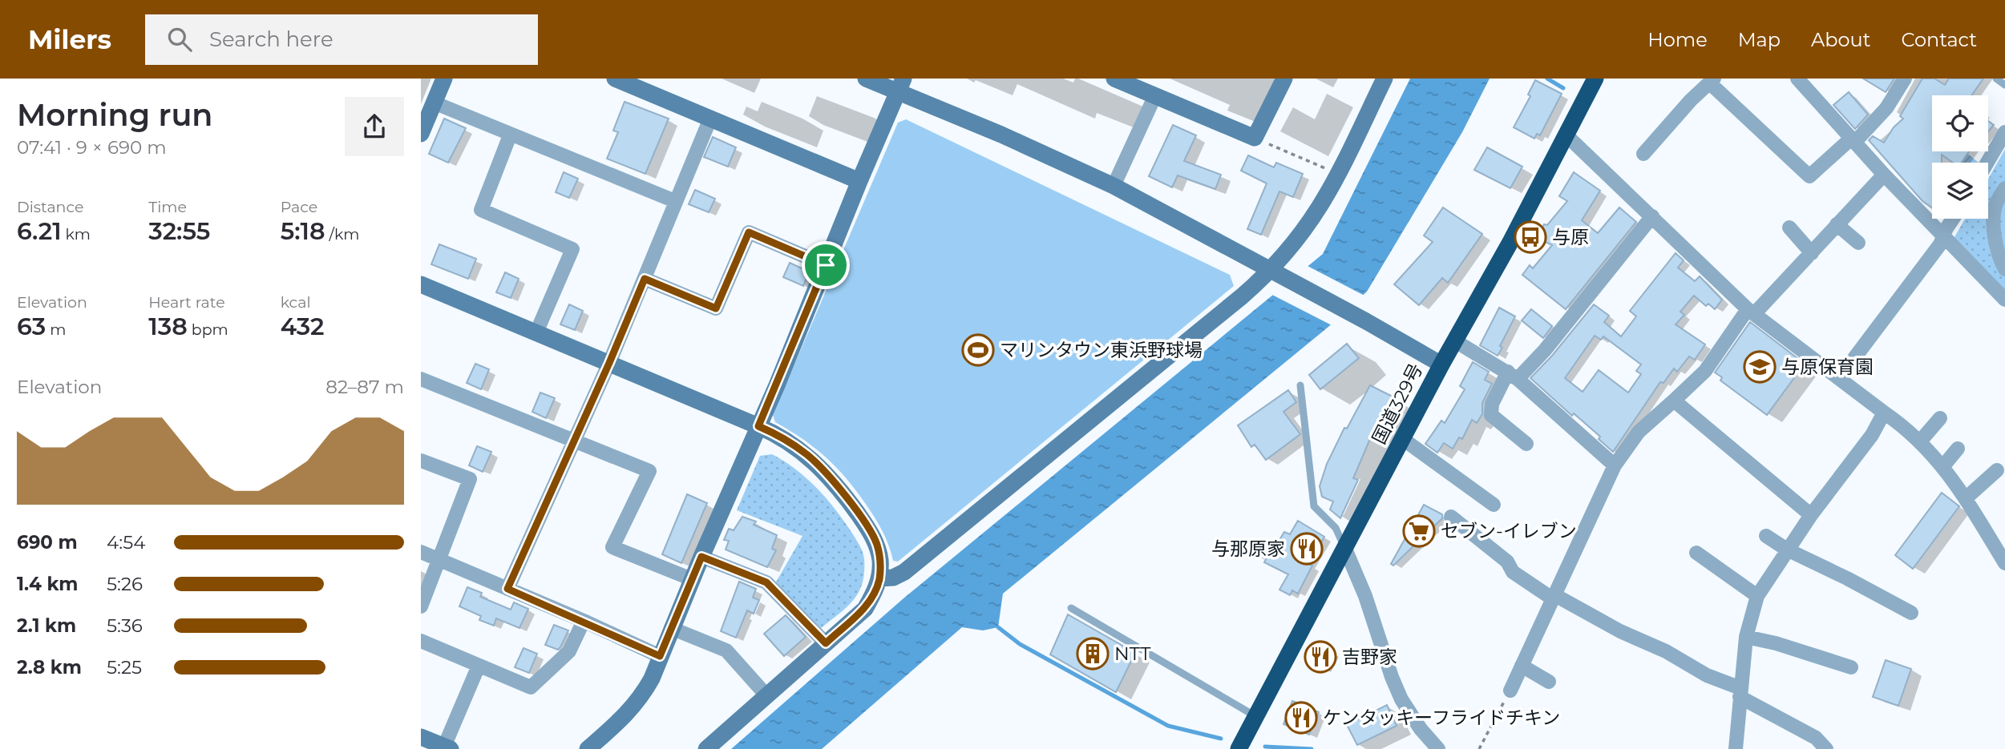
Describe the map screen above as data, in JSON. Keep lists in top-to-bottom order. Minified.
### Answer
{"streets":{"highway":["国道329号"]},"places":{"bus stop":["与原"],"sports":["マリンタウン東浜野球場"],"school or university":["与原保育園"],"supermarket":["セブン-イレブン"],"restaurant":["与那原家","吉野家","ケンタッキーフライドチキン"],"building":["NTT"]},"page":{"header":"Milers","search":"Search here","nav":["Home","Map","About","Contact"],"heading":["Morning run","07:41 · 9 × 690 m"],"stats":[["Distance","6.21 km"],["Time","32:55"],["Pace","5:18 /km"],["Elevation","63 m"],["Heart rate","138 bpm"],["kcal","432"]],"chart":["Elevation","82–87 m"],"list":[{"name":"690 m","note":"4:54"},{"name":"1.4 km","note":"5:26"},{"name":"2.1 km","note":"5:36"},{"name":"2.8 km","note":"5:25"}]}}
